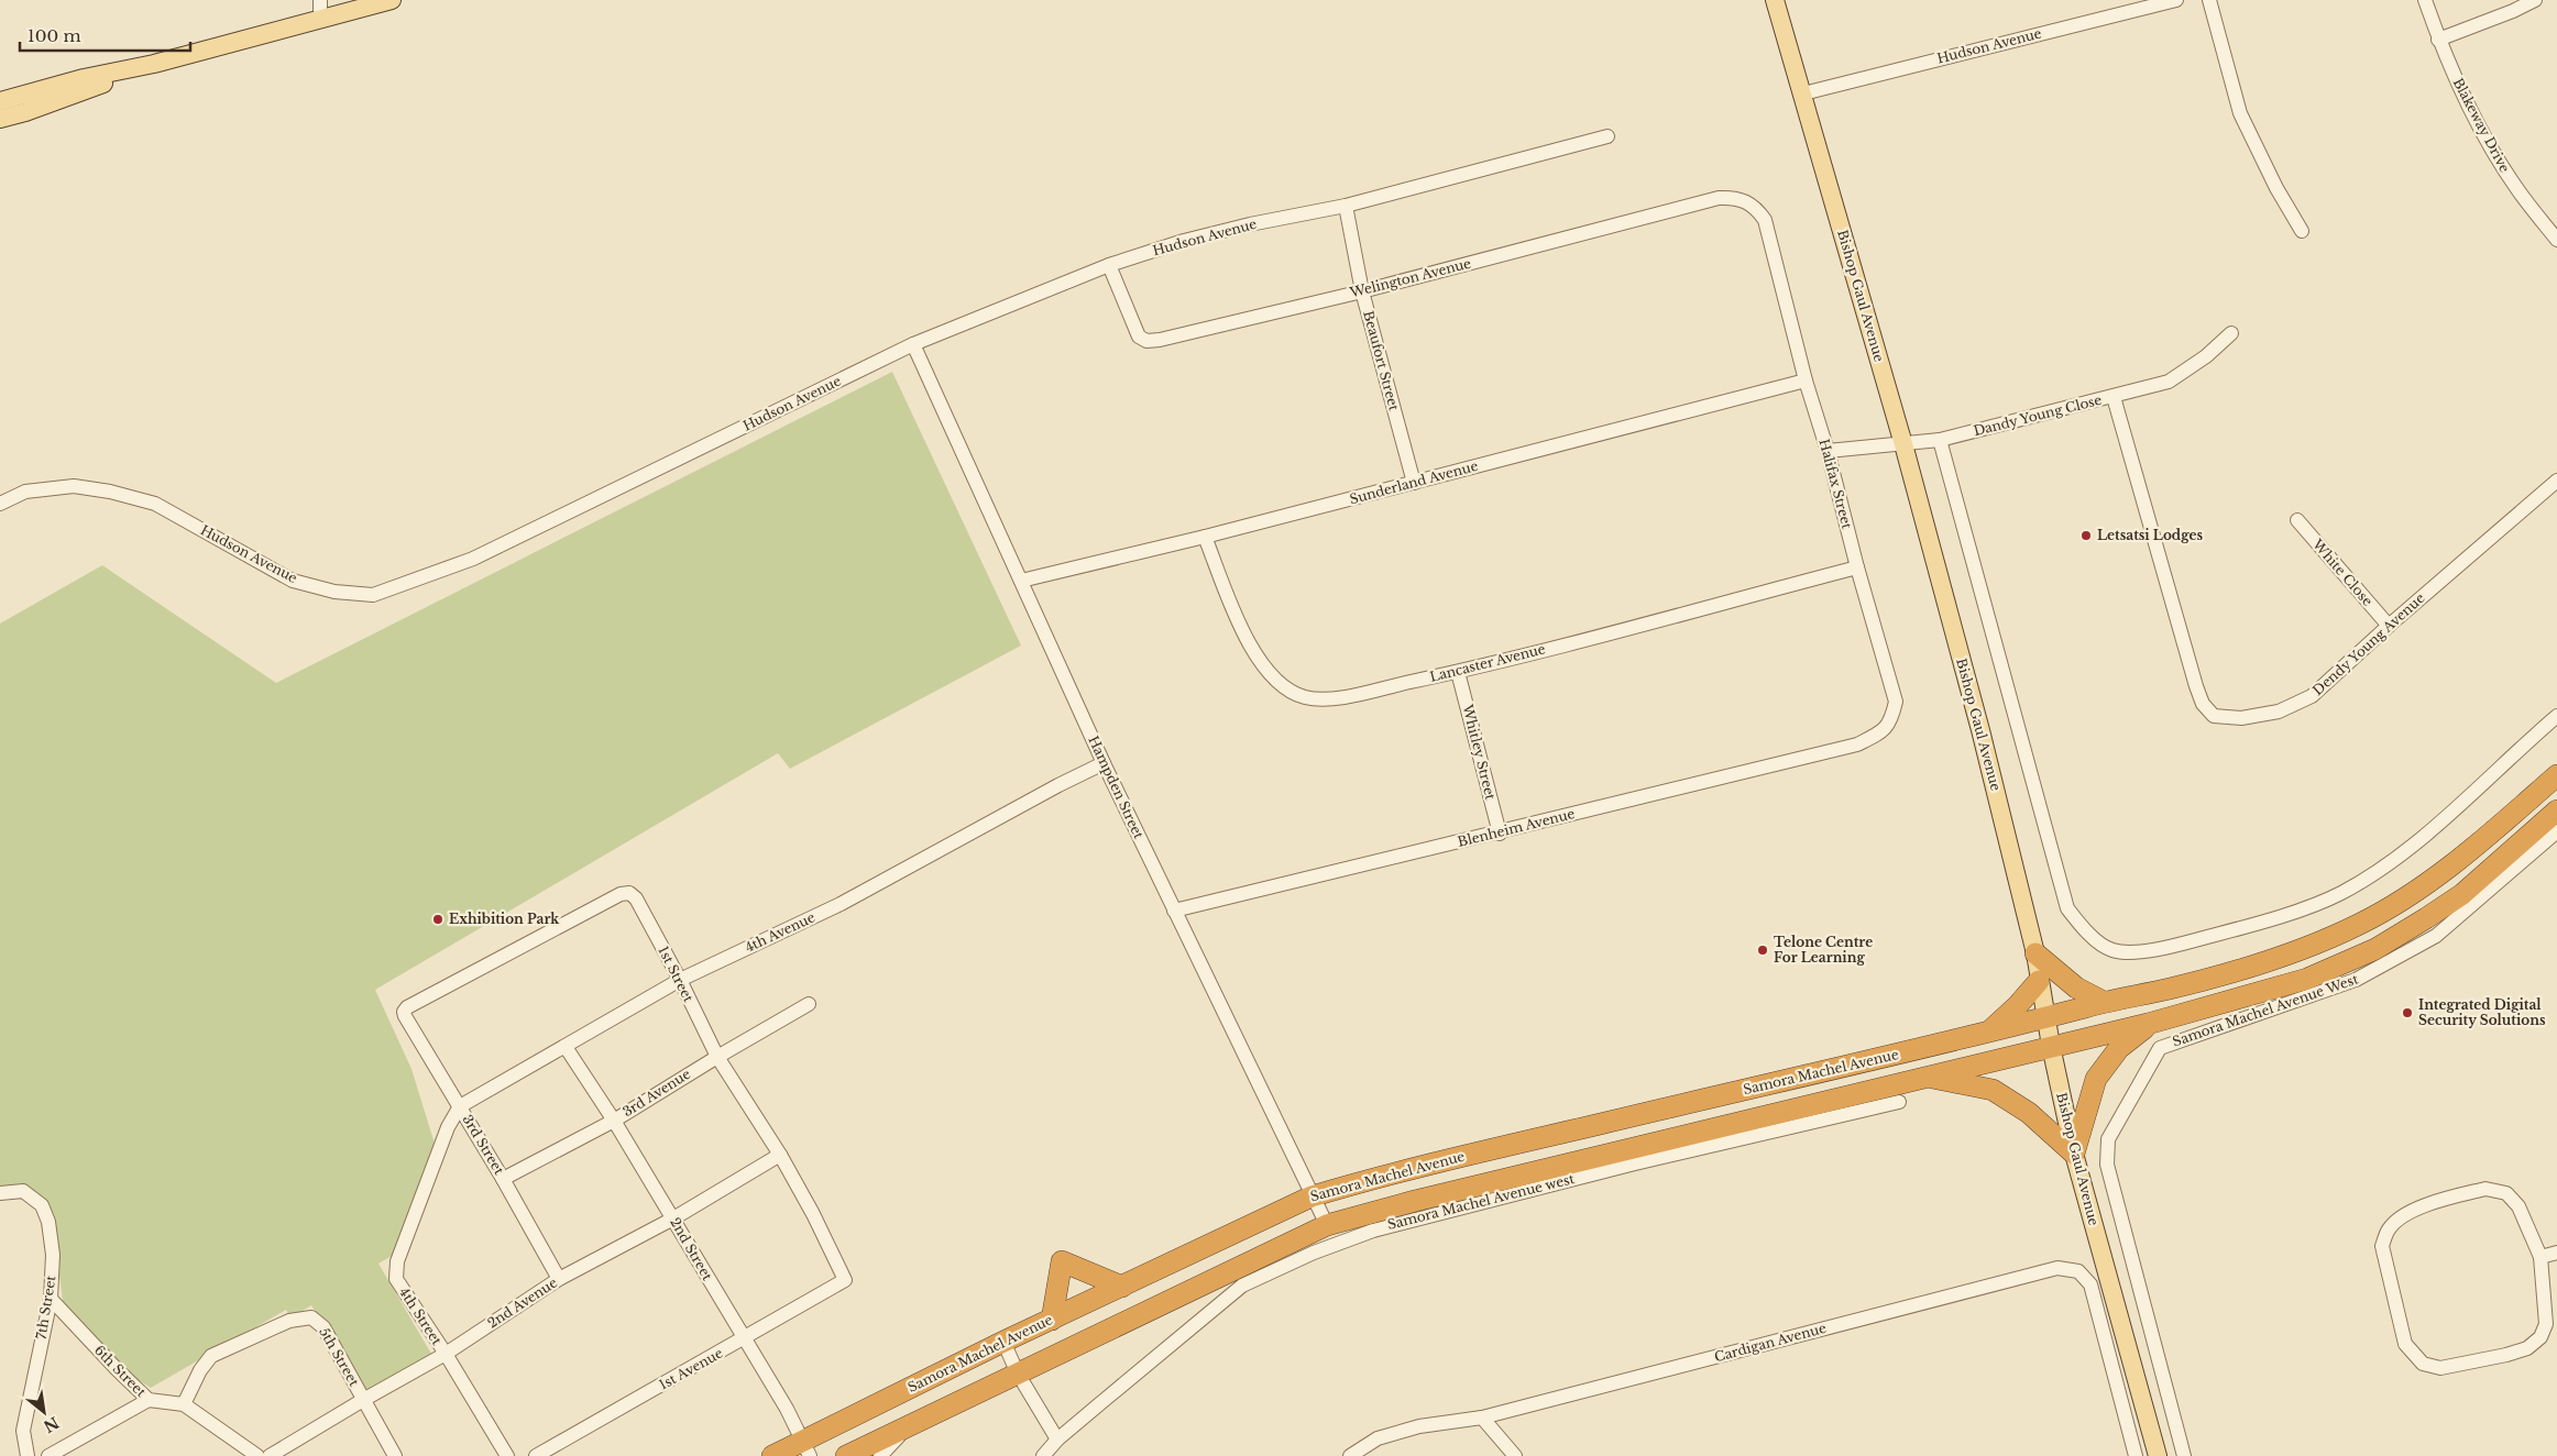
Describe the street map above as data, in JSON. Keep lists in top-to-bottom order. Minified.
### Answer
{"streets":{"highway":["Samora Machel Avenue West","Samora Machel Avenue"],"main road":["Bishop Gaul Avenue"],"street":["Hudson Avenue","Blakeway Drive","Welington Avenue","Beaufort Street","Dandy Young Close","Sunderland Avenue","Halifax Street","White Close","Dendy Young Avenue","Lancaster Avenue","Whitley Street","Hampden Street","Blenheim Avenue","4th Avenue","1st Street","3rd Avenue","3rd Street","Samora Machel Avenue west","2nd Street","2nd Avenue","7th Street","4th Street","Cardigan Avenue","5th Street","1st Avenue","6th Street"]},"crossings":[["Hudson Avenue","Welington Avenue"],["Hudson Avenue","Bishop Gaul Avenue"],["Hudson Avenue","Beaufort Street"],["Hudson Avenue","Hampden Street"],["Welington Avenue","Beaufort Street"],["Welington Avenue","Halifax Street"],["Bishop Gaul Avenue","Dandy Young Close"],["Bishop Gaul Avenue","Samora Machel Avenue West"],["Bishop Gaul Avenue","Samora Machel Avenue"],["Beaufort Street","Sunderland Avenue"],["Dandy Young Close","Halifax Street"],["Dandy Young Close","Dendy Young Avenue"],["Sunderland Avenue","Halifax Street"],["Sunderland Avenue","Lancaster Avenue"],["Sunderland Avenue","Hampden Street"],["Halifax Street","Lancaster Avenue"],["Halifax Street","Blenheim Avenue"],["White Close","Dendy Young Avenue"],["Lancaster Avenue","Whitley Street"],["Whitley Street","Blenheim Avenue"],["Hampden Street","Blenheim Avenue"],["Hampden Street","4th Avenue"],["Hampden Street","Samora Machel Avenue"],["4th Avenue","1st Street"],["4th Avenue","3rd Street"],["4th Avenue","2nd Street"],["4th Avenue","4th Street"],["1st Street","3rd Avenue"],["1st Street","3rd Street"],["1st Street","2nd Avenue"],["1st Street","1st Avenue"],["Samora Machel Avenue","2nd Street"],["3rd Avenue","3rd Street"],["3rd Avenue","2nd Street"],["3rd Street","2nd Avenue"],["3rd Street","4th Street"],["2nd Street","2nd Avenue"],["2nd Street","1st Avenue"],["2nd Avenue","4th Street"],["2nd Avenue","5th Street"],["7th Street","6th Street"],["5th Street","6th Street"]],"places":["Letsatsi Lodges","Exhibition Park","Telone Centre For Learning","Integrated Digital Security Solutions"],"scale_bar":"100 m","north":"bottom right"}
